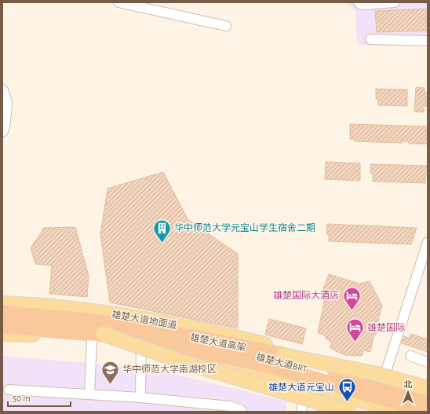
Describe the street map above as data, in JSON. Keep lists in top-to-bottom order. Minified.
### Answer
{"streets":{"highway":["雄楚大道高架"],"main road":["雄楚大道地面道"],"lane":["雄楚大道BRT"]},"crossings":[["雄楚大道高架","雄楚大道BRT"]],"places":{"building":["华中师范大学元宝山学生宿舍二期"],"hotel":["雄楚国际大酒店","雄楚国际"],"school or university":["华中师范大学南湖校区"],"bus stop":["雄楚大道元宝山"]},"scale_bar":"50 m","north":"top"}
